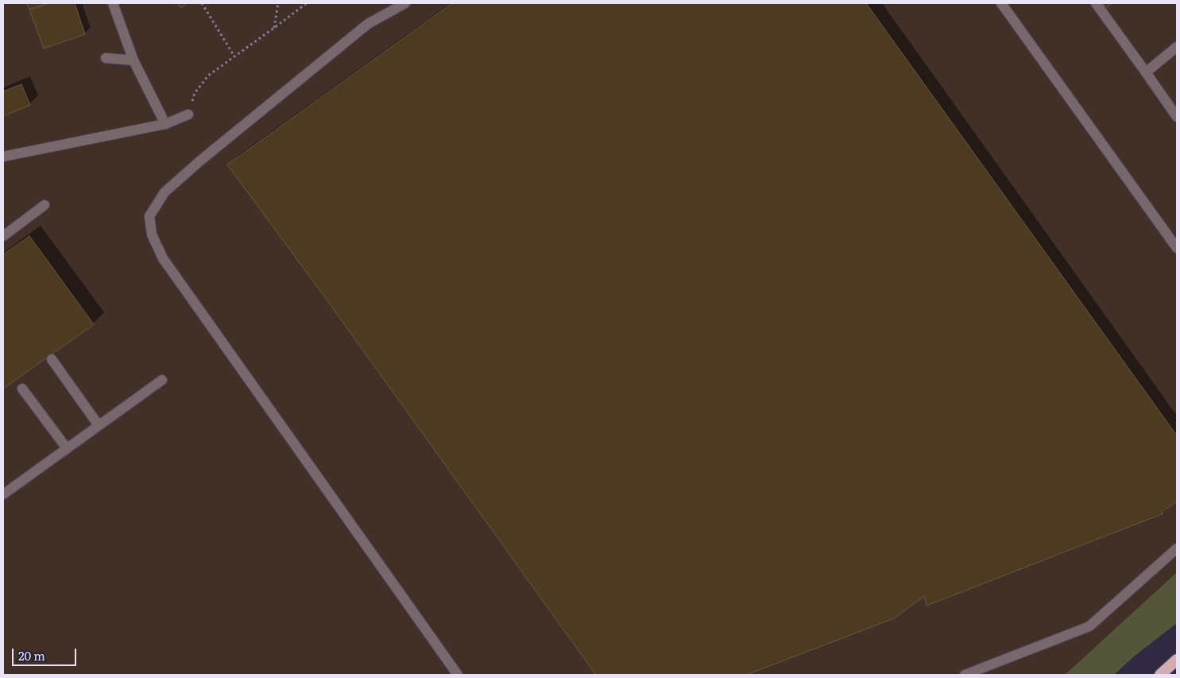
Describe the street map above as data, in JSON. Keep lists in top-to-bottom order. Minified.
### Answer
{"scale_bar":"20 m"}
